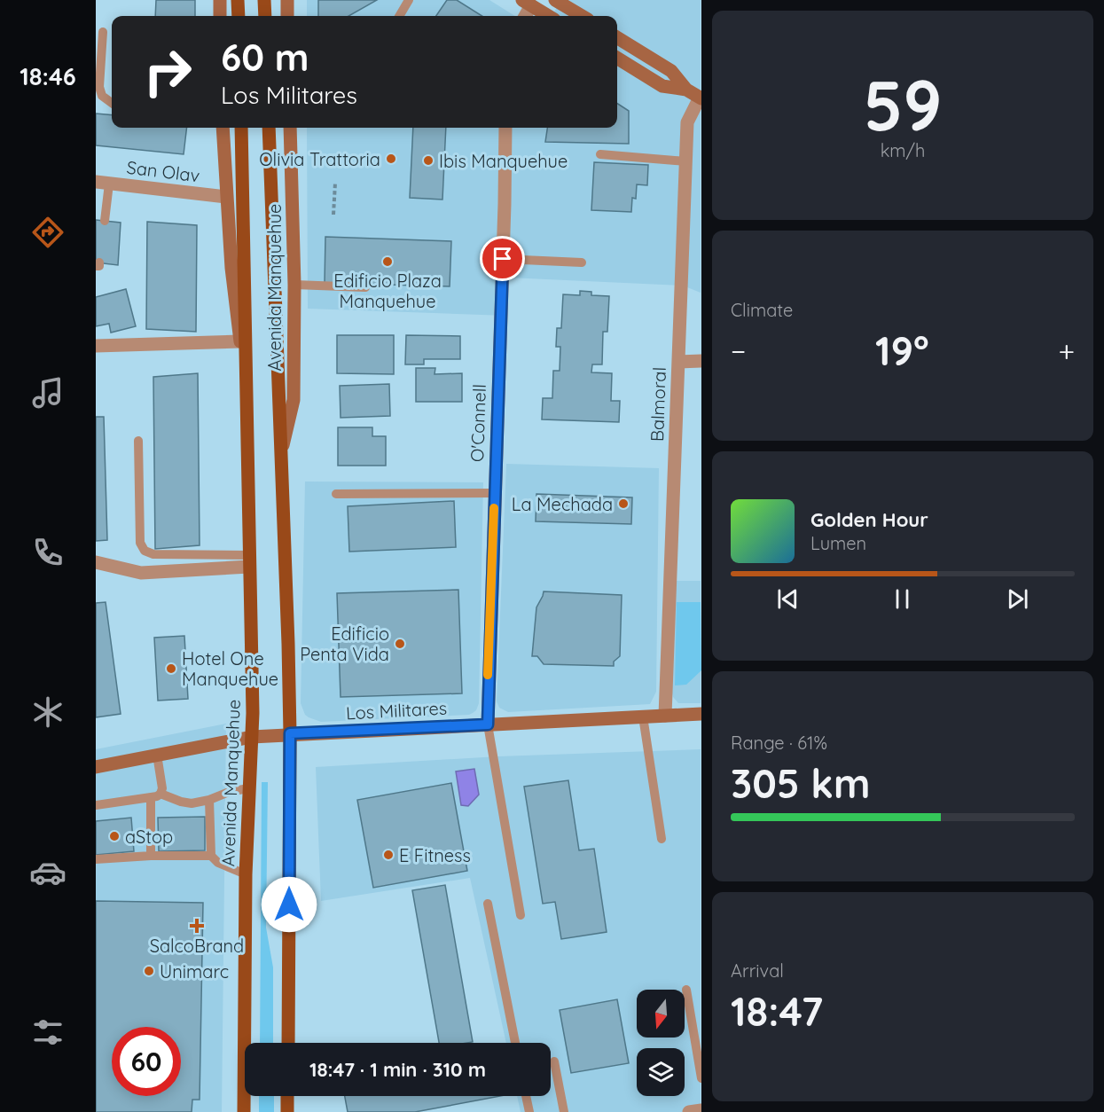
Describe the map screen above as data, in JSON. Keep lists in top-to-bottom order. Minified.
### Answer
{"streets":{"main road":["Avenida Manquehue","Los Militares"],"street":["San Olav","Balmoral","O'Connell"]},"crossings":[["San Olav","Avenida Manquehue"],["Avenida Manquehue","Los Militares"],["Balmoral","Los Militares"],["O'Connell","Los Militares"]],"places":{"other":["Olivia Trattoria","Ibis Manquehue","Edificio Plaza Manquehue","La Mechada","Edificio Penta Vida","Hotel One Manquehue","aStop","E Fitness","Unimarc"],"health":["SalcoBrand"]},"north":"bottom","page":{"tabs":"18:46","tile":[["59","km/h"],"Climate",["Range · 61%","305 km"],["Arrival","18:47"]],"turn":["60 m","Los Militares"],"heat":["−","19°","+"],"song":["Golden Hour","Lumen"],"limit":"60","trip":"18:47 · 1 min · 310 m"}}
